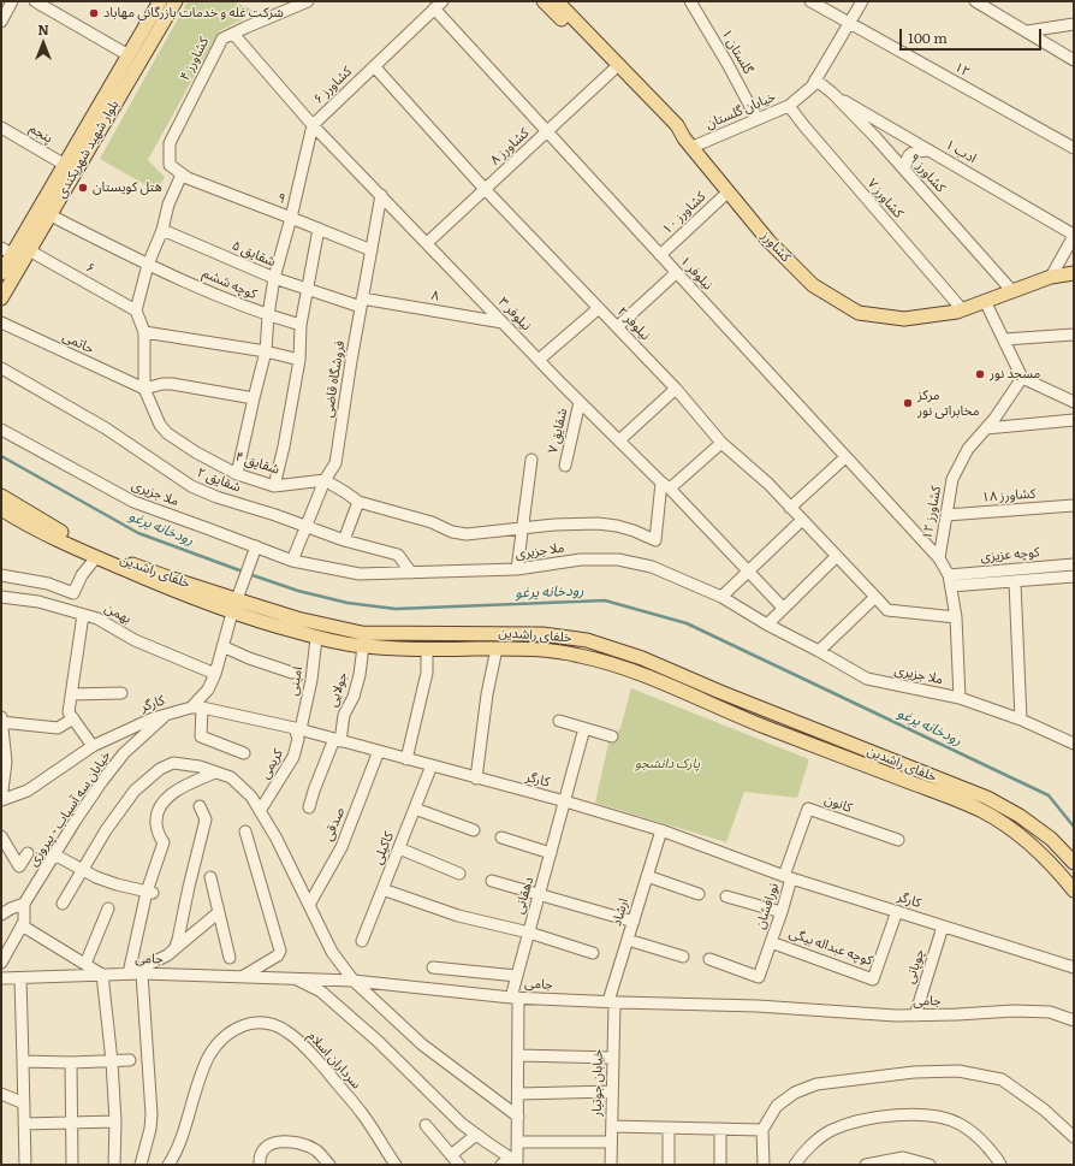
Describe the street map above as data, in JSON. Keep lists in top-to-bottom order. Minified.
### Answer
{"streets":{"main road":["بلوار شهید شهریکندی","کشاورز","خلفای راشدین"],"street":["گلستان ۱","کشاورز ۴","۱۲","کشاورز ۶","خیابان گلستان","پنجم","کشاورز ۸","ادب ۱","کشاورز ۹","۹","کشاورز ۷","کشاورز ۱۰","شقایق ۵","۶","نیلوفر ۱","کوچه ششم","۸","نیلوفر ۳","نیلوفر ۲","حاتمی","فروشگاه قاضی","شقایق ۷","شقایق ۴","شقایق ۲","ملا جزیری","کشاورز ۱۸","کشاورز ۱۲","کوچه عزیزی","بهمن","امینی","جولایی","کارگر","کریمی","کانون","خیابان سه آسیاب - پیروزی","صدقی","کاکیلی","دهقانی","نورافشان","ارشاد","کوچه عبداله بیگی","جامی","چوپانی","سرداران اسلام","خیابان جوتیار"]},"crossings":[["گلستان ۱","خیابان گلستان"],["کشاورز ۴","۹"],["کشاورز ۴","نیلوفر ۳"],["۱۲","خیابان گلستان"],["کشاورز ۶","۹"],["کشاورز ۶","شقایق ۵"],["کشاورز ۶","نیلوفر ۱"],["کشاورز ۶","کوچه ششم"],["کشاورز ۶","نیلوفر ۳"],["کشاورز ۶","نیلوفر ۲"],["کشاورز ۶","شقایق ۴"],["خیابان گلستان","کشاورز ۹"],["خیابان گلستان","کشاورز ۷"],["خیابان گلستان","کشاورز"],["پنجم","بلوار شهید شهریکندی"],["کشاورز ۸","نیلوفر ۱"],["کشاورز ۸","نیلوفر ۳"],["کشاورز ۸","نیلوفر ۲"],["بلوار شهید شهریکندی","۶"],["ادب ۱","کشاورز ۹"],["کشاورز ۹","کشاورز"],["۹","فروشگاه قاضی"],["کشاورز ۷","کشاورز"],["کشاورز ۱۰","کشاورز"],["کشاورز ۱۰","نیلوفر ۱"],["شقایق ۵","۸"],["شقایق ۵","فروشگاه قاضی"],["۶","شقایق ۴"],["نیلوفر ۱","کشاورز ۱۲"],["۸","نیلوفر ۳"],["۸","فروشگاه قاضی"],["نیلوفر ۳","فروشگاه قاضی"],["نیلوفر ۳","شقایق ۷"],["نیلوفر ۲","کشاورز ۱۲"],["حاتمی","شقایق ۴"],["فروشگاه قاضی","شقایق ۴"],["فروشگاه قاضی","شقایق ۲"],["فروشگاه قاضی","ملا جزیری"],["شقایق ۲","ملا جزیری"],["ملا جزیری","کشاورز ۱۲"],["کشاورز ۱۸","کشاورز ۱۲"],["کشاورز ۱۲","کوچه عزیزی"],["امینی","کارگر"],["امینی","کریمی"],["جولایی","کارگر"],["کارگر","کریمی"],["کارگر","کانون"],["کارگر","خیابان سه آسیاب - پیروزی"],["کارگر","صدقی"],["کارگر","کاکیلی"],["کارگر","دهقانی"],["کارگر","نورافشان"],["کارگر","ارشاد"],["کارگر","کوچه عبداله بیگی"],["کارگر","چوپانی"],["کانون","نورافشان"],["دهقانی","جامی"],["نورافشان","کوچه عبداله بیگی"],["ارشاد","جامی"],["ارشاد","خیابان جوتیار"],["جامی","چوپانی"],["جامی","خیابان جوتیار"]],"water":["رودخانه یرغو"],"parks":["پارک دانشجو"],"places":["شرکت غله و خدمات بازرگانی مهاباد","هتل کویستان","مسجد نور","مرکز مخابراتی نور"],"scale_bar":"100 m","north":"top"}
